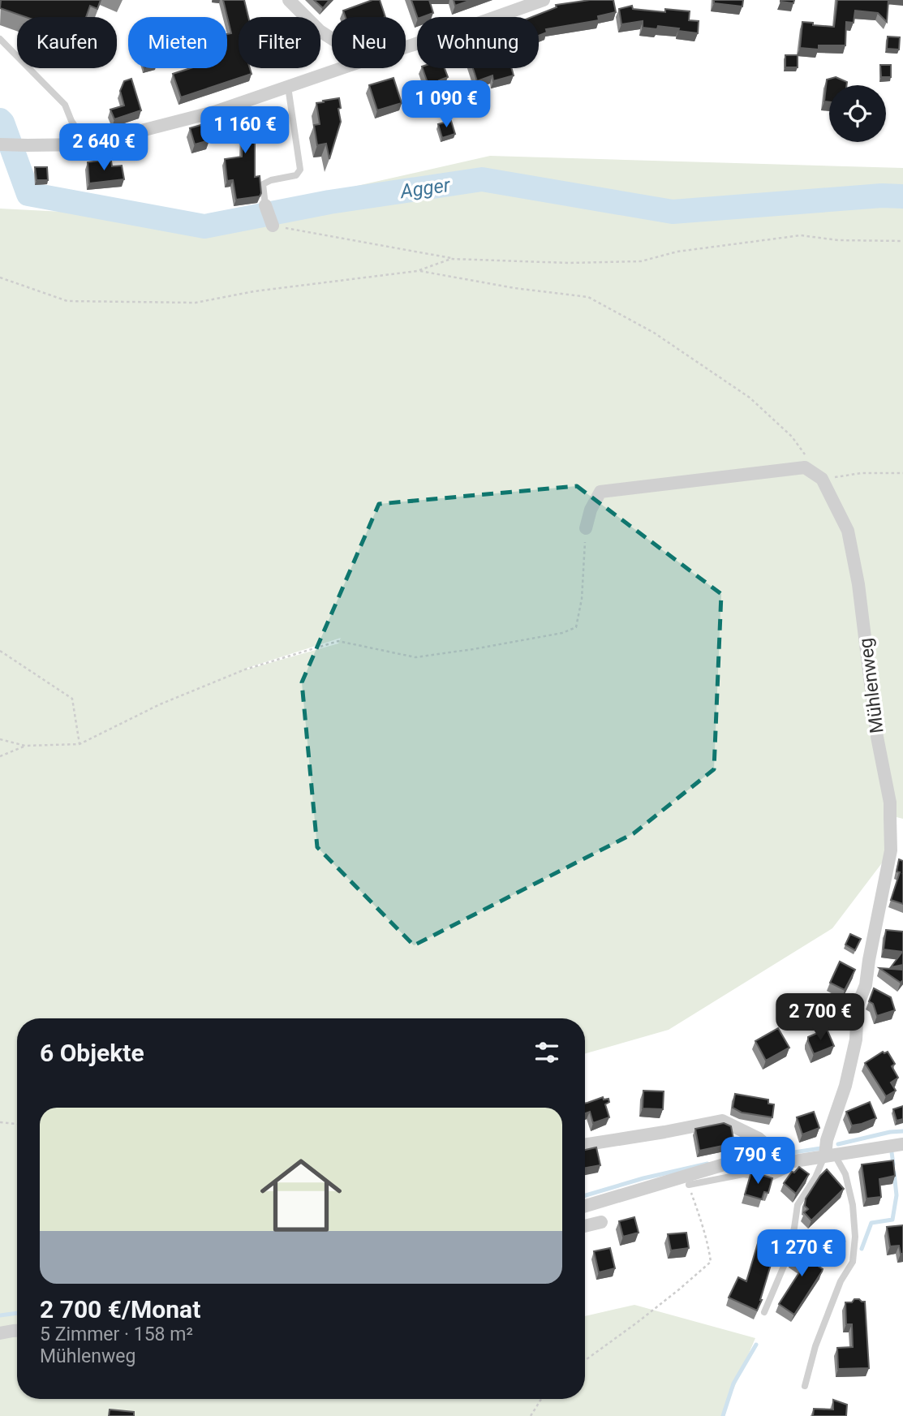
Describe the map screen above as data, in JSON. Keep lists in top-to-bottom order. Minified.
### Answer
{"streets":{"street":["Mühlenweg"]},"water":["Agger"],"page":{"chip":["Kaufen","Mieten","Filter","Neu","Wohnung"],"price":["1 090 €","1 160 €","2 640 €","2 700 €","790 €","1 270 €"],"heading":"6 Objekte","list":[{"name":"2 700 €/Monat","note":"5 Zimmer · 158 m² · Mühlenweg"}]}}
